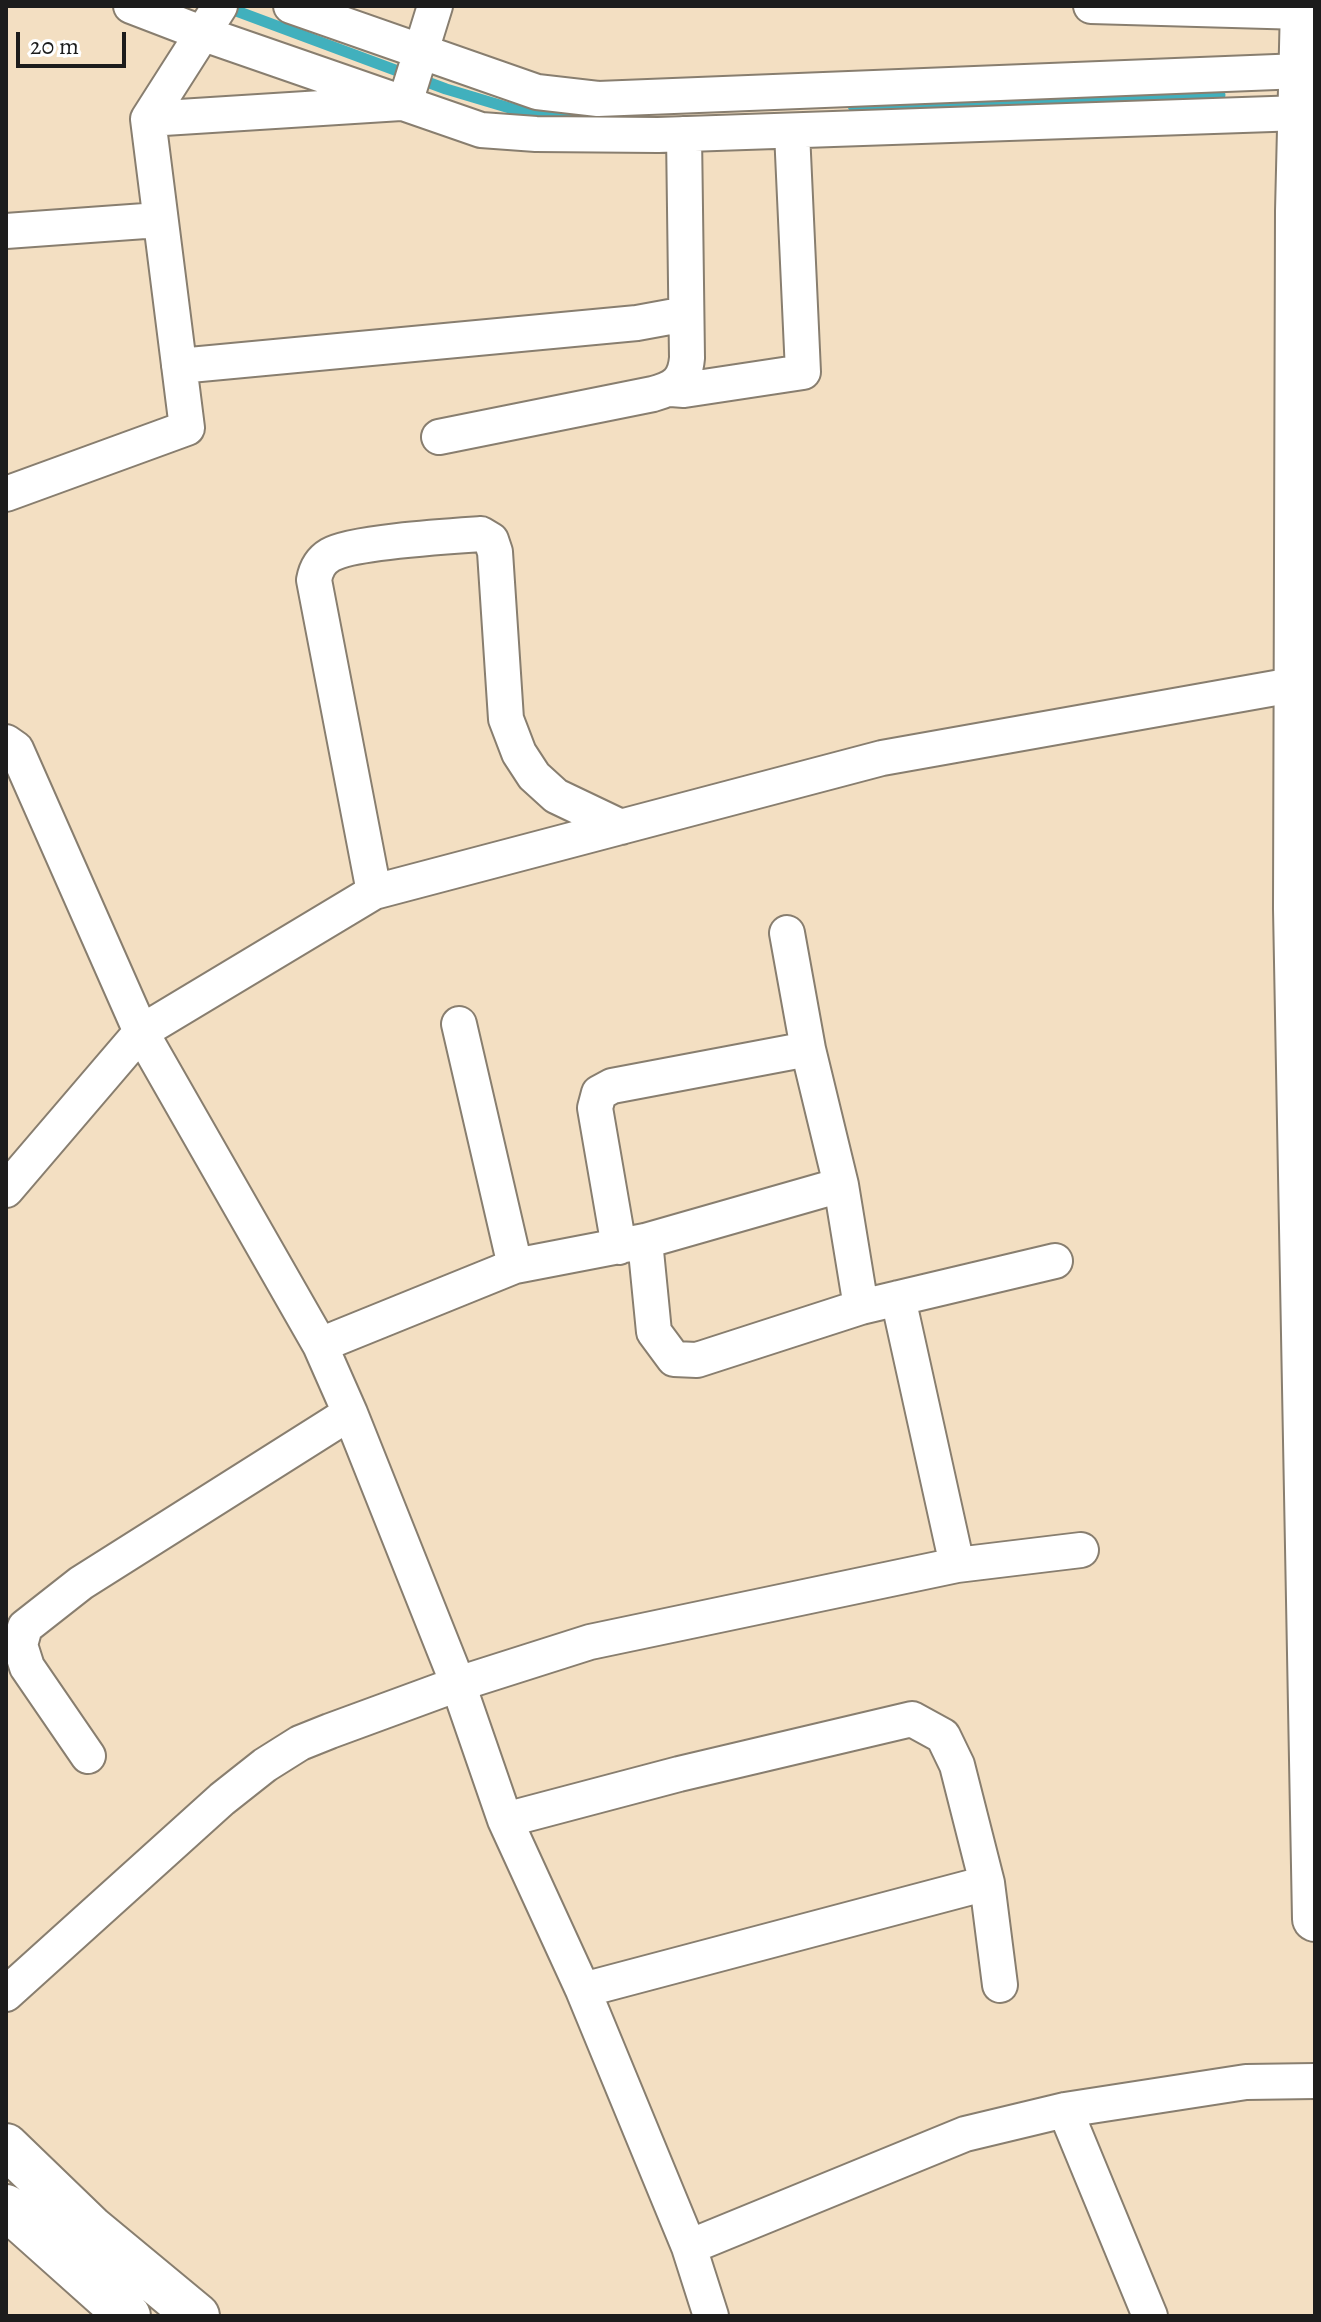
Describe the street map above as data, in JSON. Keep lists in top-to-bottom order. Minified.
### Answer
{"scale_bar":"20 m"}
